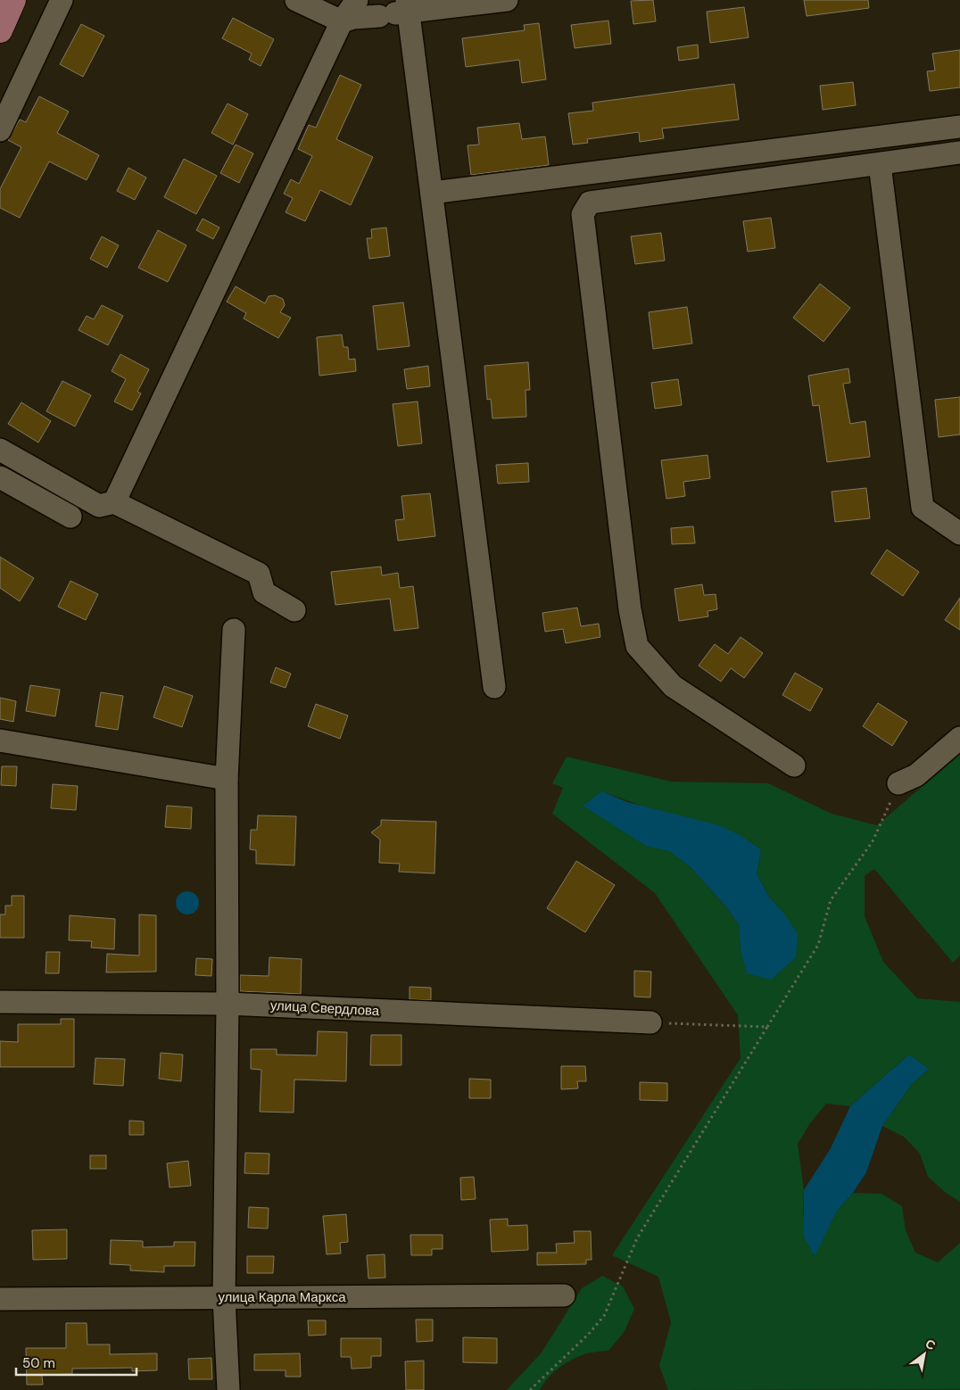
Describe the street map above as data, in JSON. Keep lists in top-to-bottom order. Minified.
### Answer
{"streets":{"street":["улица Свердлова","улица Карла Маркса"]},"scale_bar":"50 m","north":"top right"}
